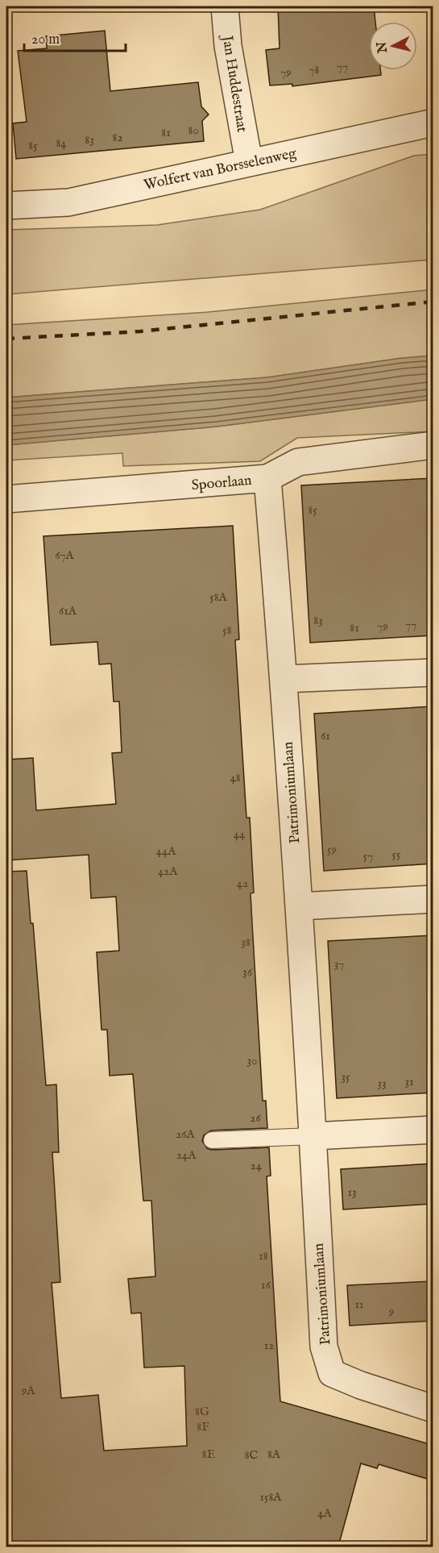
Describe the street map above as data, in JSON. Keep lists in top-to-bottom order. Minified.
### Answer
{"streets":{"street":["Jan Huddestraat","Wolfert van Borsselenweg","Spoorlaan","Patrimoniumlaan"]},"crossings":[["Jan Huddestraat","Wolfert van Borsselenweg"],["Spoorlaan","Patrimoniumlaan"]],"house_numbers":["77","78","79","80","81","82","83","84","85","85","67A","58A","61A","83","77","79","81","58","61","48","44","59","44A","55","57","42A","42","38","37","36","30","35","31","33","26","26A","24A","24","13","18","16","11","9","12","9A","8G","8F","8E","8A","8C","158A","4A"],"scale_bar":"20 m","north":"left"}
